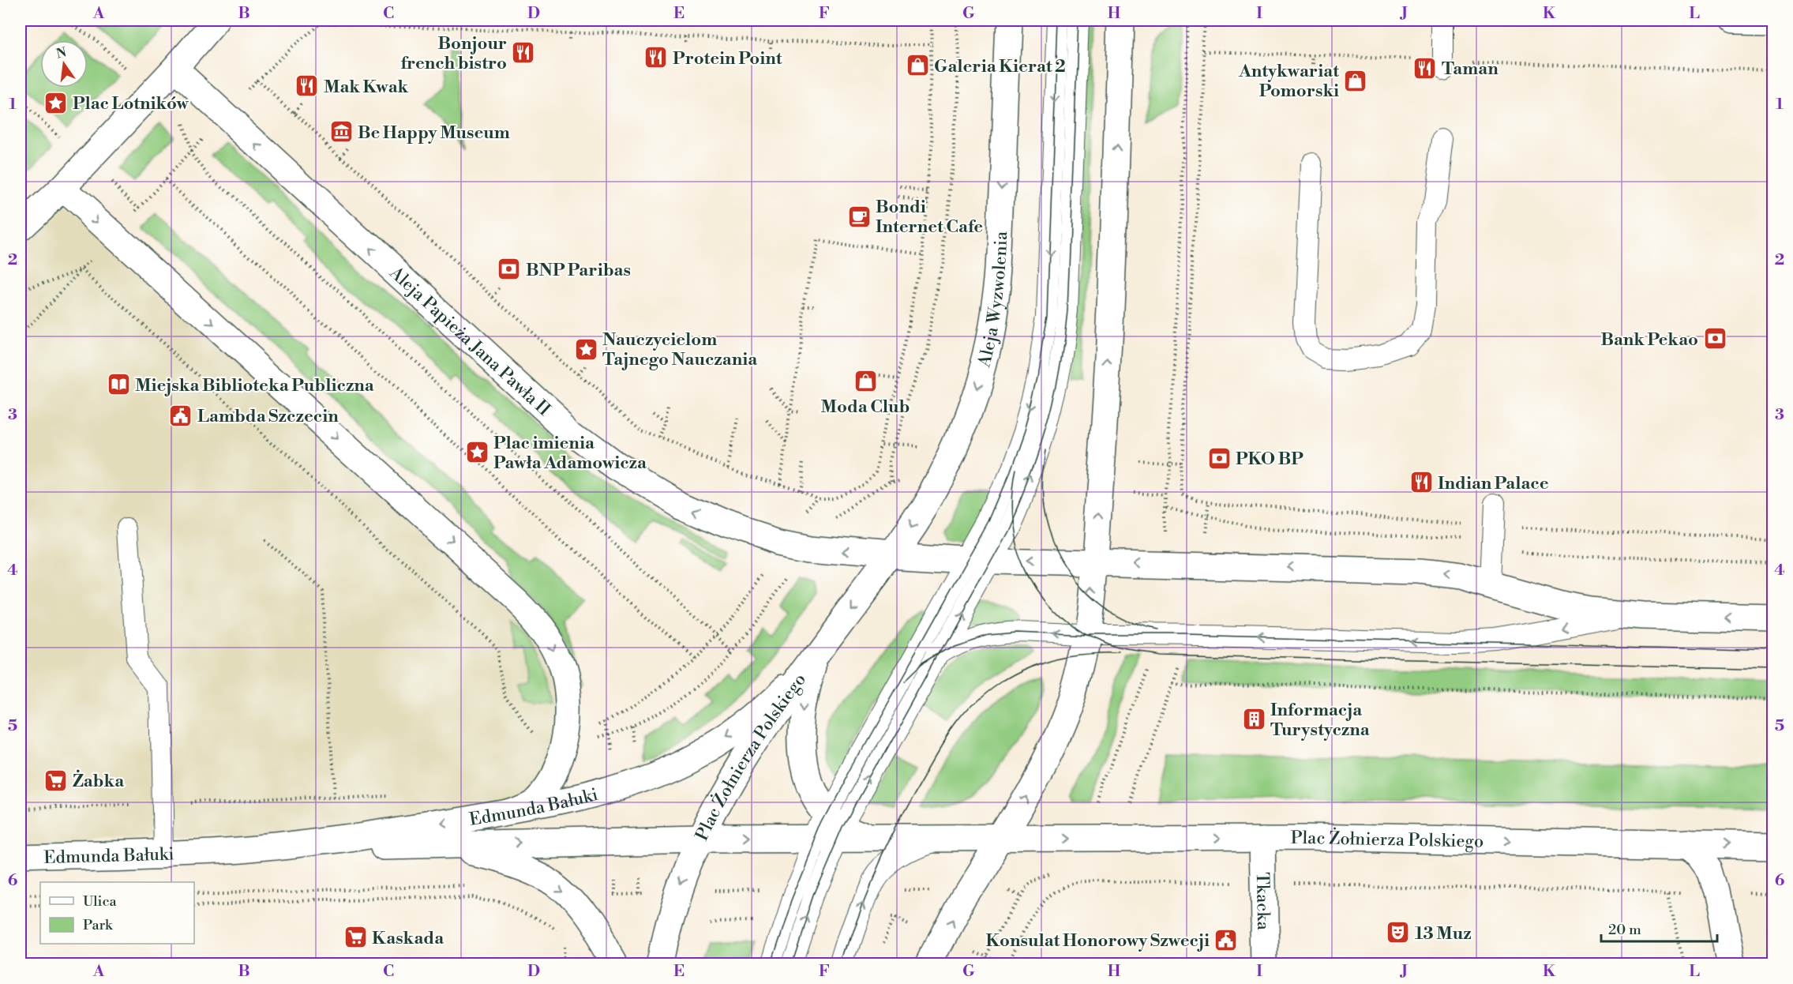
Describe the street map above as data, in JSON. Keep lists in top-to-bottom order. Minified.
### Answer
{"streets":{"street":["Aleja Wyzwolenia","Aleja Papieża Jana Pawła II","Plac Żołnierza Polskiego","Edmunda Bałuki","Tkacka"]},"crossings":[["Aleja Wyzwolenia","Aleja Papieża Jana Pawła II"],["Aleja Wyzwolenia","Plac Żołnierza Polskiego"],["Aleja Papieża Jana Pawła II","Plac Żołnierza Polskiego"],["Plac Żołnierza Polskiego","Edmunda Bałuki"],["Plac Żołnierza Polskiego","Tkacka"]],"places":{"restaurant":["Bonjour french bistro","Protein Point","Taman","Mak Kwak","Indian Palace"],"shop":["Galeria Kierat 2","Antykwariat Pomorski","Moda Club"],"place":["Plac Lotników","Nauczycielom Tajnego Nauczania","Plac imienia Pawła Adamowicza"],"museum":["Be Happy Museum"],"cafe":["Bondi Internet Cafe"],"bank":["BNP Paribas","Bank Pekao","PKO BP"],"library":["Miejska Biblioteka Publiczna"],"public building":["Lambda Szczecin","Konsulat Honorowy Szwecji"],"building":["Informacja Turystyczna"],"supermarket":["Żabka","Kaskada"],"theatre":["13 Muz"]},"legend":["Ulica","Park"],"scale_bar":"20 m","north":"top","grid":{"columns":["A","B","C","D","E","F","G","H","I","J","K","L"],"rows":["1","2","3","4","5","6"]}}
